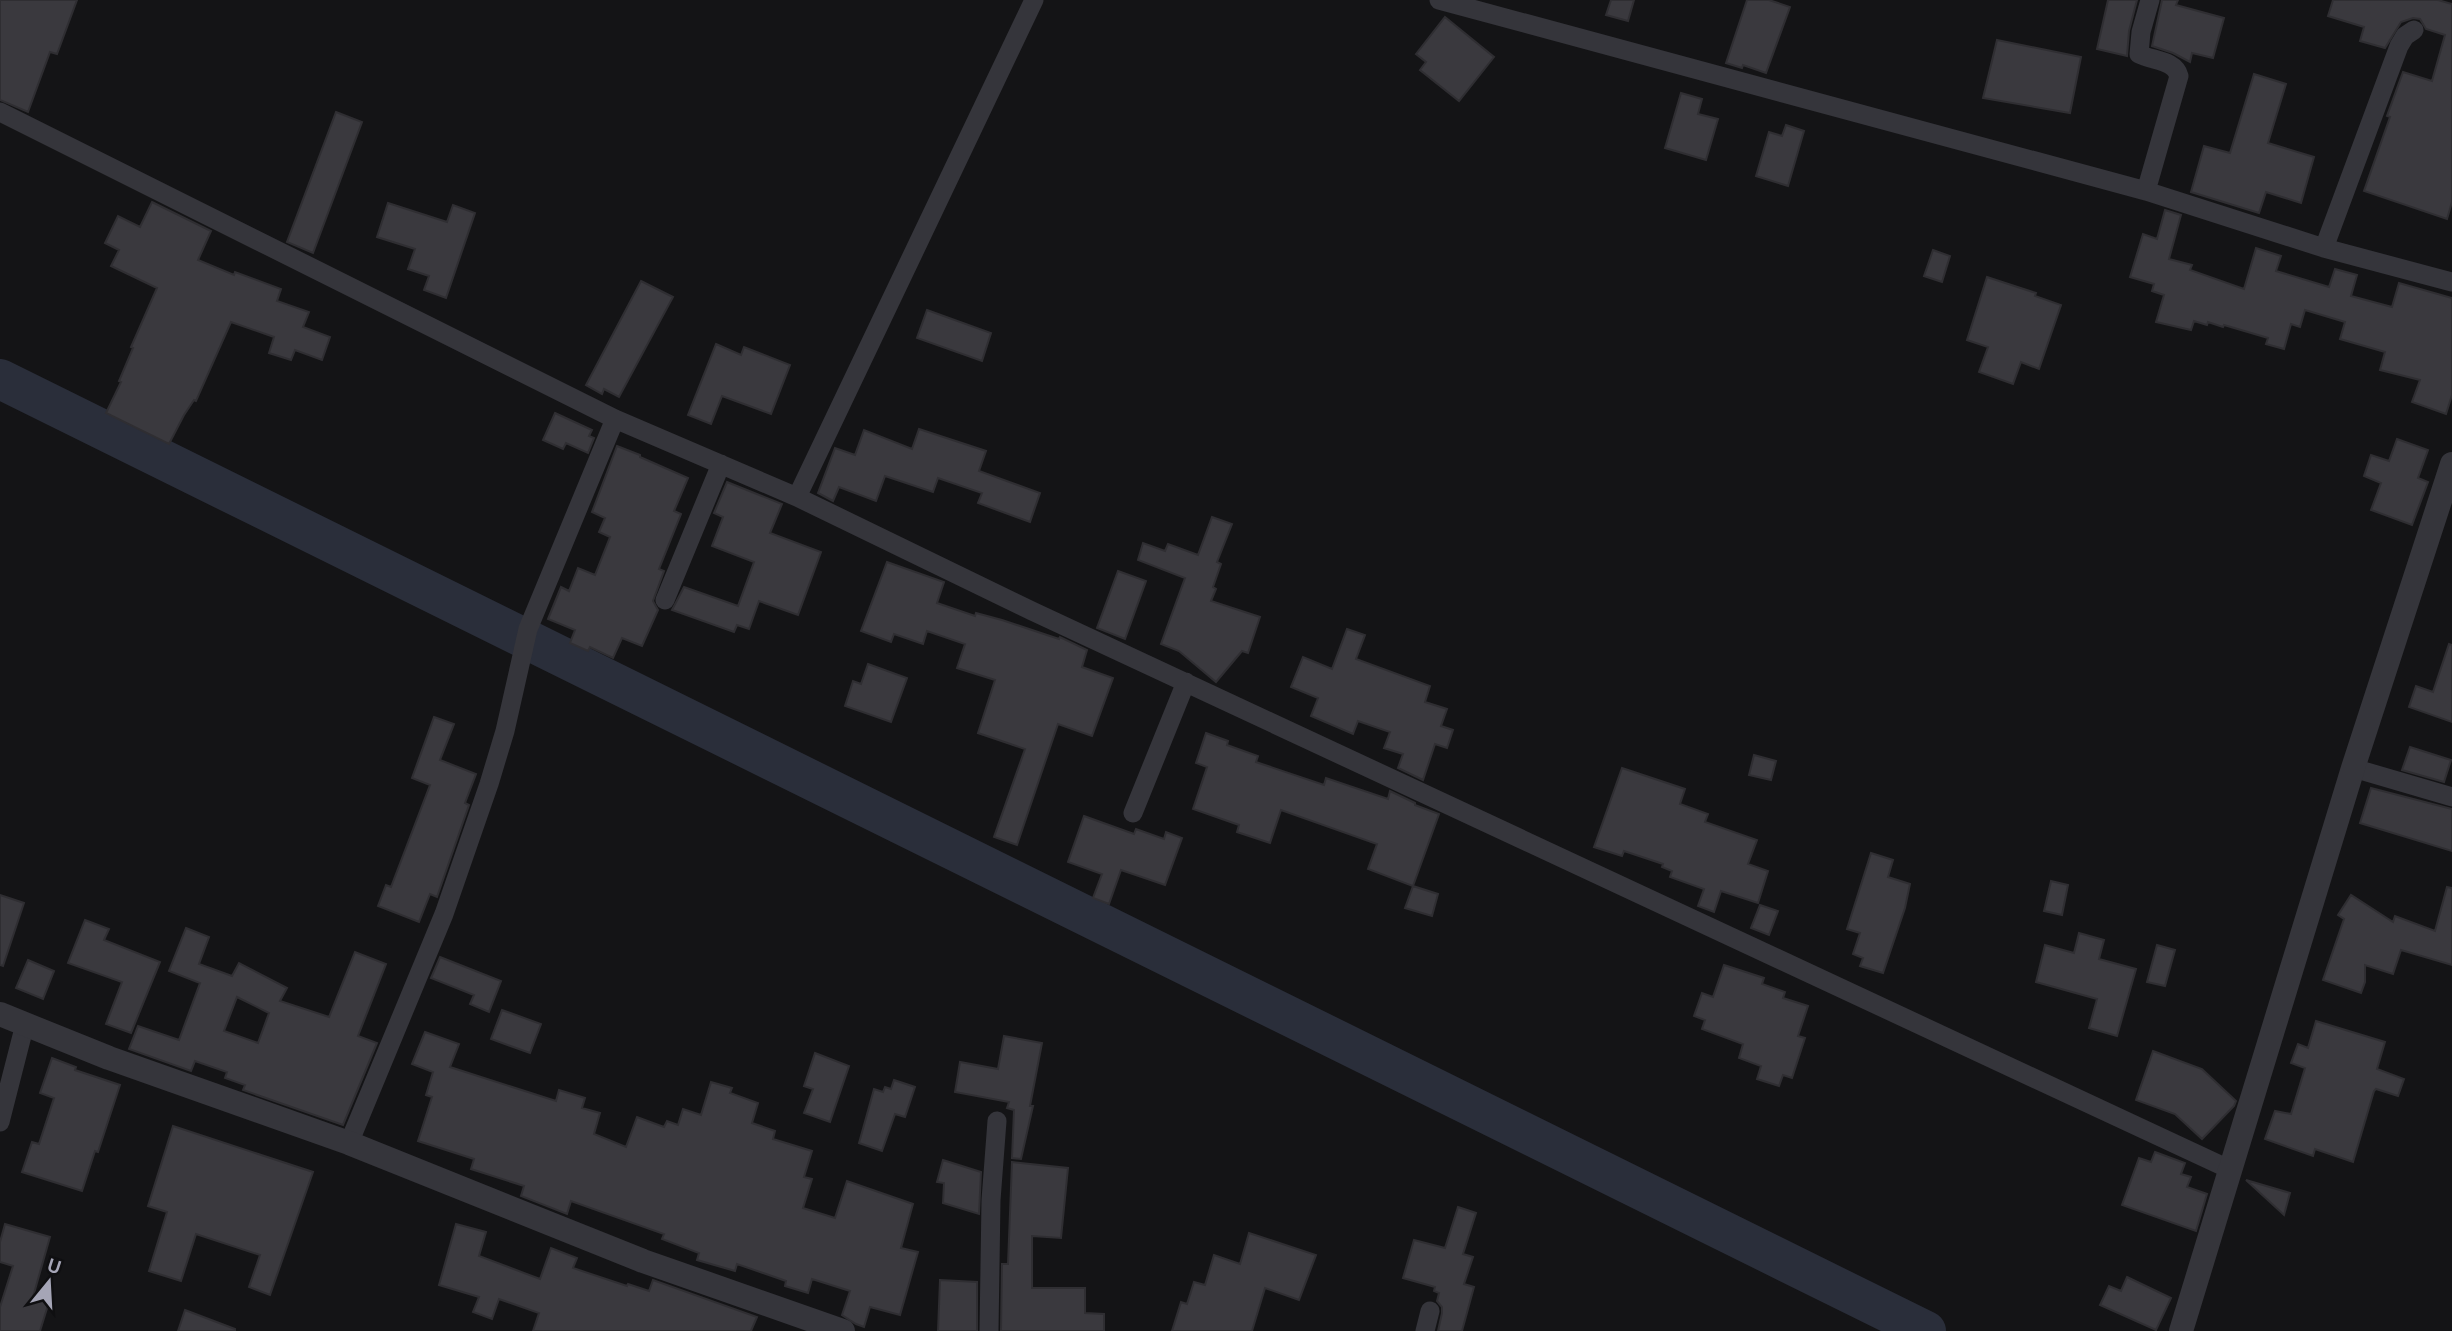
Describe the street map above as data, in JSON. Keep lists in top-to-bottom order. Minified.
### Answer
{"north":"top"}
